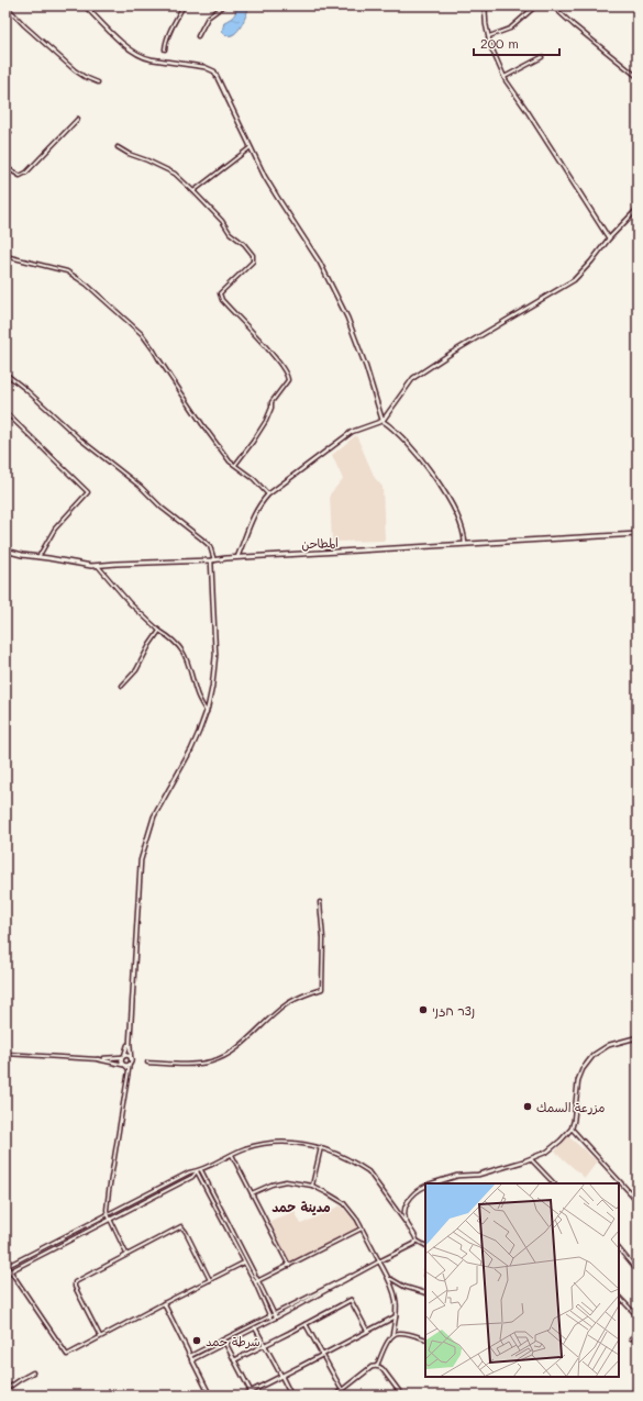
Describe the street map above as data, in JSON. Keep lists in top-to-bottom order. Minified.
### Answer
{"streets":{"main road":["المطاحن"]},"districts":["مدينة حمد"],"places":["נצר חזני","مزرعة السمك","شرطة حمد"],"scale_bar":"200 m"}
